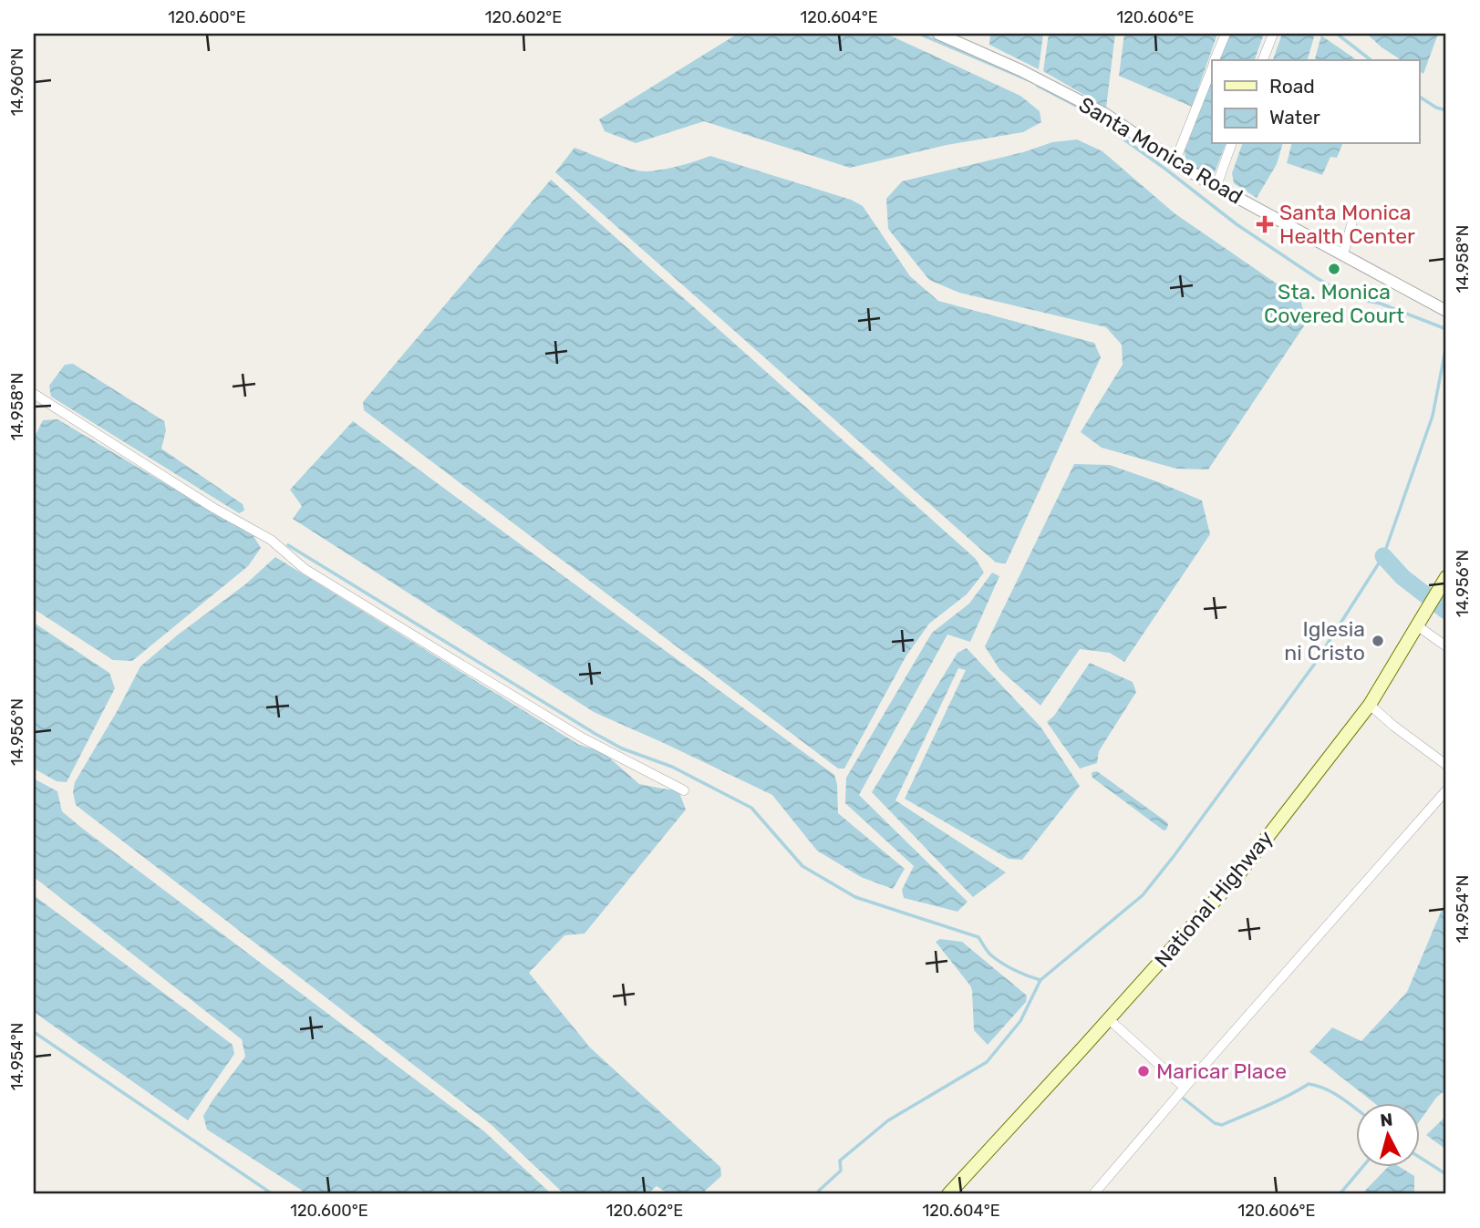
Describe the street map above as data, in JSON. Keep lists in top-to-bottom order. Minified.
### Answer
{"streets":{"main road":["National Highway"],"street":["Santa Monica Road"]},"places":{"health":["Santa Monica Health Center"],"other":["Sta. Monica Covered Court","Iglesia ni Cristo","Maricar Place"]},"legend":["Road","Water"],"north":"top","coordinates":["120.600°E","120.602°E","120.604°E","120.606°E","14.960°N","14.958°N","14.956°N","14.954°N"]}
